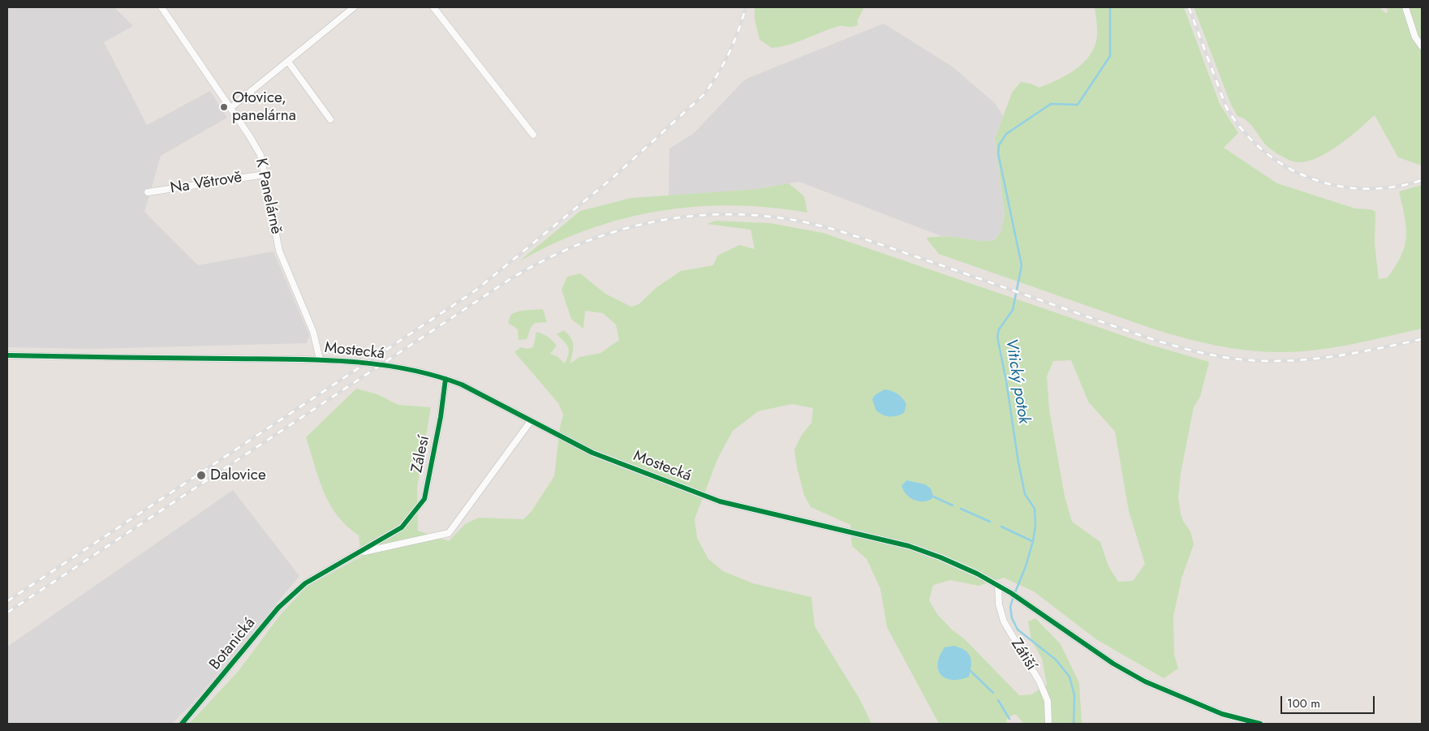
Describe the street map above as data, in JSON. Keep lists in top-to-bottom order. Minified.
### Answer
{"streets":{"street":["Na Větrově","K Panelárně","Mostecká","Zálesí","Botanická","Zátiší"]},"crossings":[["Na Větrově","K Panelárně"],["K Panelárně","Mostecká"],["Mostecká","Zálesí"],["Mostecká","Zátiší"],["Zálesí","Botanická"]],"water":["Vitický potok"],"places":["Otovice, panelárna","Dalovice"],"scale_bar":"100 m"}
